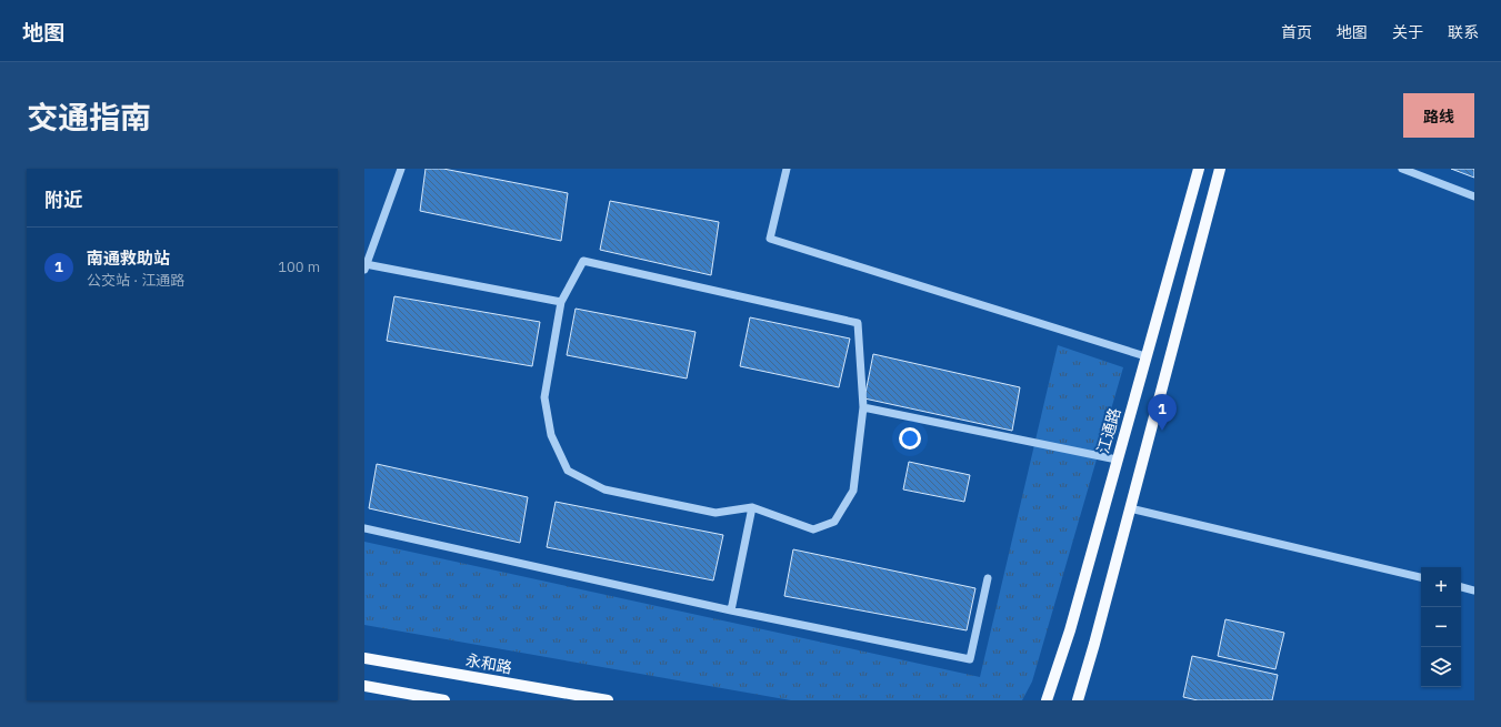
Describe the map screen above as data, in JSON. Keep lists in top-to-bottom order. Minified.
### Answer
{"streets":{"main road":["江通路","永和路"]},"page":{"header":"地图","nav":["首页","地图","关于","联系"],"title":"交通指南","buttons":"路线","heading":"附近","list":[{"mark":"1","name":"南通救助站","note":"公交站 · 江通路","value":"100 m"}],"pins":"1","map_buttons":["+","−"]}}
